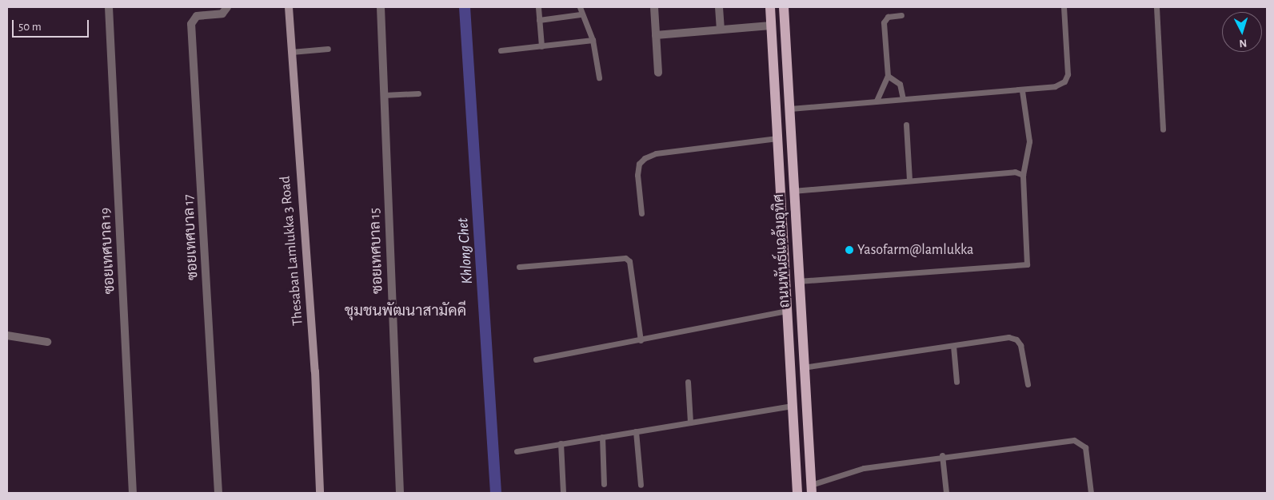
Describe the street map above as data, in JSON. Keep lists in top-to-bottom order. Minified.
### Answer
{"streets":{"main road":["ถนนพันธ์แฉล้มอุทิศ"],"street":["ซอยเทศบาล 17","ซอยเทศบาล 19","Thesaban Lamlukka 3 Road","ซอยเทศบาล 15"]},"districts":["ชุมชนพัฒนาสามัคคี"],"water":["Khlong Chet"],"places":["Yasofarm@lamlukka"],"scale_bar":"50 m","north":"bottom"}
